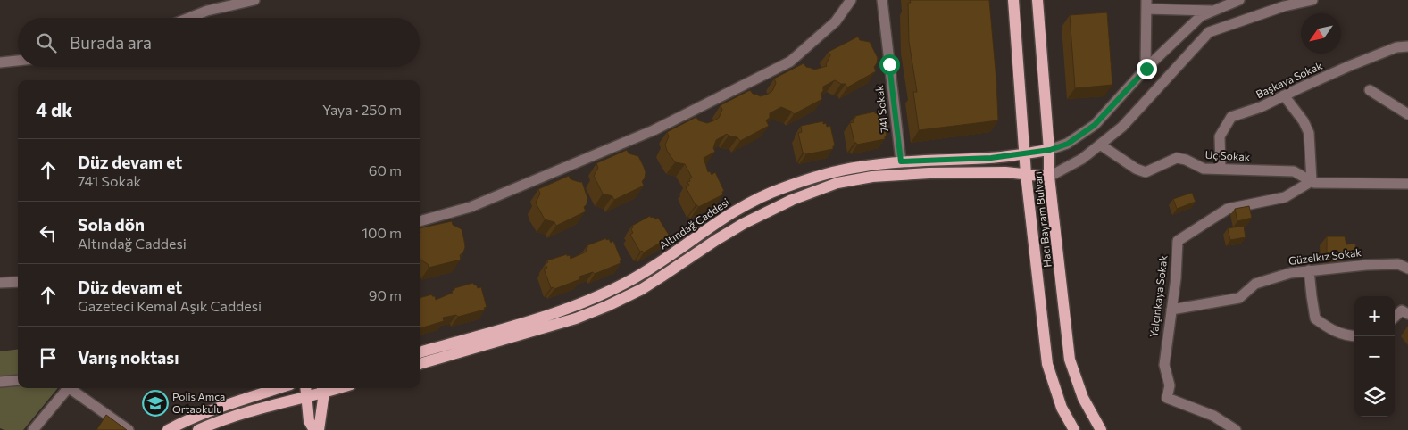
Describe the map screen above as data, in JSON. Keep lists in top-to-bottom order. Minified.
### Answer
{"streets":{"main road":["Hacı Bayram Bulvarı","Altındağ Caddesi"],"street":["Başkaya Sokak","741 Sokak","Uç Sokak","Güzelkız Sokak","Yalçınkaya Sokak"]},"crossings":[["Başkaya Sokak","Uç Sokak"],["741 Sokak","Altındağ Caddesi"],["Uç Sokak","Yalçınkaya Sokak"],["Hacı Bayram Bulvarı","Altındağ Caddesi"],["Güzelkız Sokak","Yalçınkaya Sokak"]],"places":{"school or university":["Polis Amca Ortaokulu"]},"north":"bottom left","page":{"search":"Burada ara","heading":["4 dk","Yaya · 250 m"],"list":[["Düz devam et","741 Sokak","60 m"],["Sola dön","Altındağ Caddesi","100 m"],["Düz devam et","Gazeteci Kemal Aşık Caddesi","90 m"],"Varış noktası"],"map_buttons":["+","−"]}}
